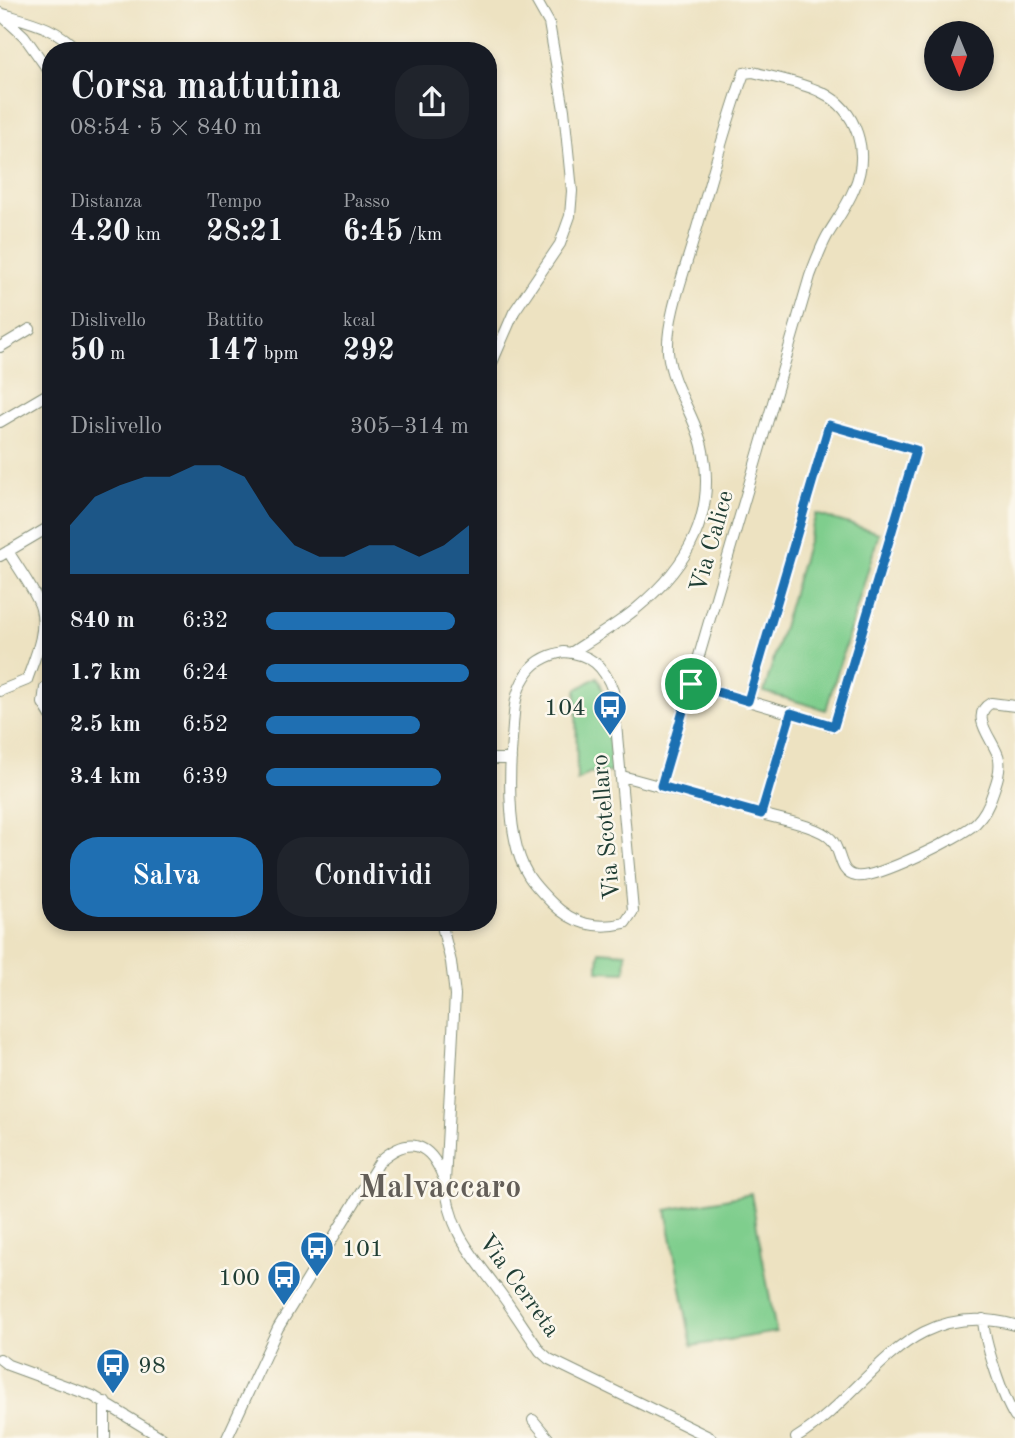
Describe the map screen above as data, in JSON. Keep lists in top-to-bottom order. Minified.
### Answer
{"streets":{"street":["Via Calice","Via Scotellaro","Via Cerreta"]},"crossings":[["Via Calice","Via Scotellaro"]],"districts":["Malvaccaro"],"places":{"bus stop":["104","101","100","98"]},"north":"bottom","page":{"heading":["Corsa mattutina","08:54 · 5 × 840 m"],"stats":[["Distanza","4.20 km"],["Tempo","28:21"],["Passo","6:45 /km"],["Dislivello","50 m"],["Battito","147 bpm"],["kcal","292"]],"chart":["Dislivello","305–314 m"],"list":[{"name":"840 m","note":"6:32"},{"name":"1.7 km","note":"6:24"},{"name":"2.5 km","note":"6:52"},{"name":"3.4 km","note":"6:39"}],"buttons":["Salva","Condividi"]}}
